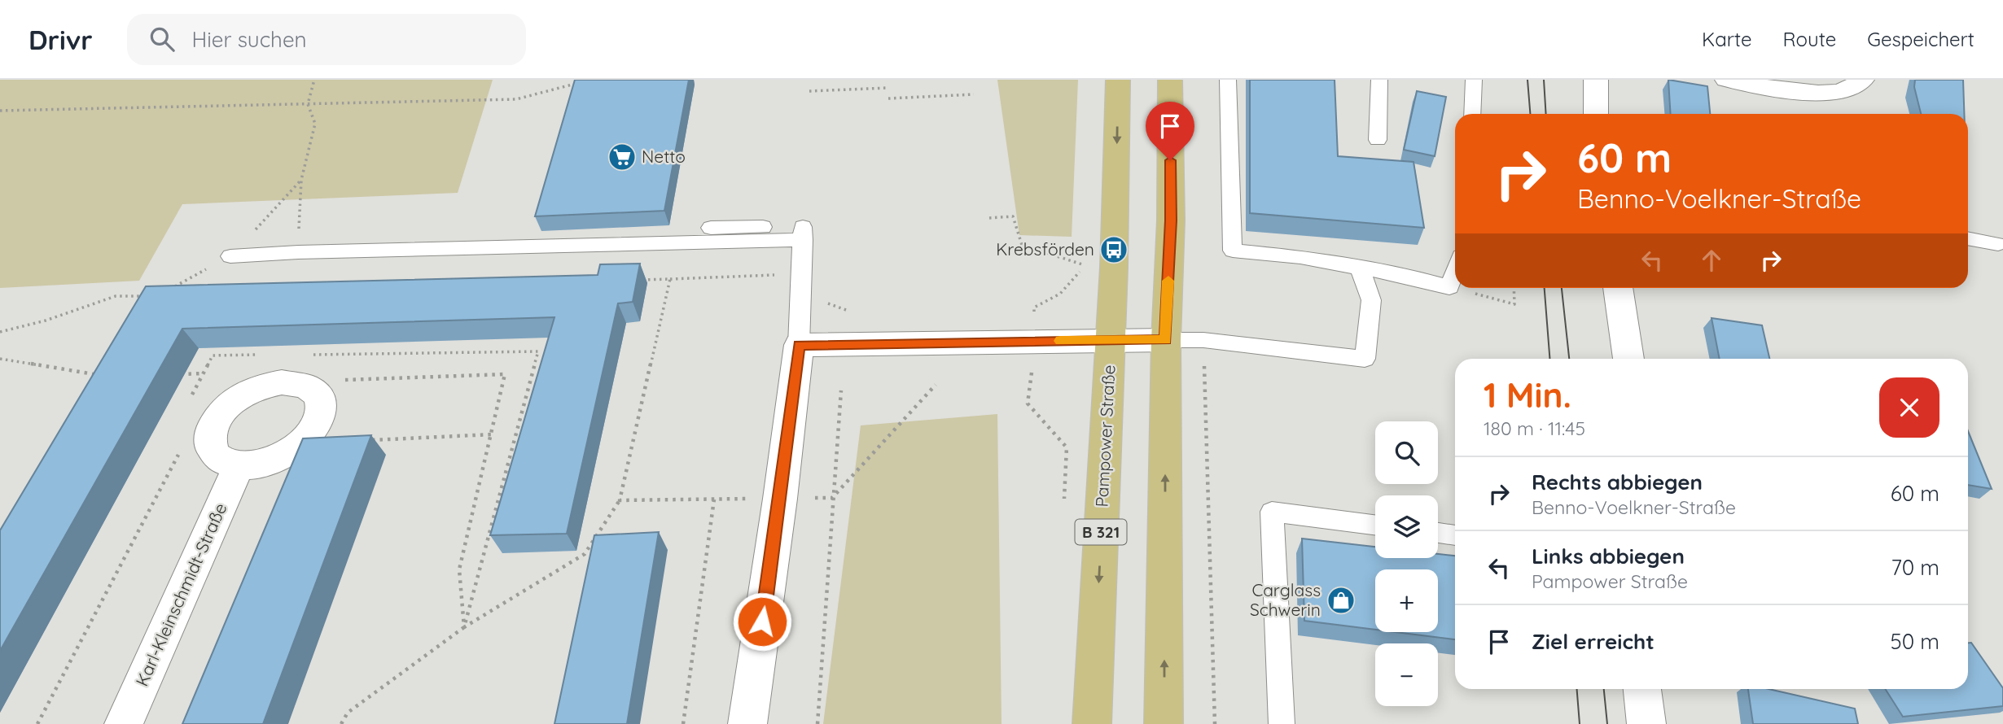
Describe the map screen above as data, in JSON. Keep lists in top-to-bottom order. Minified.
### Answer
{"streets":{"main road":["Pampower Straße","B 321"],"street":["Karl-Kleinschmidt-Straße"]},"places":{"supermarket":["Netto"],"bus stop":["Krebsförden"],"shop":["Carglass Schwerin"]},"page":{"header":"Drivr","search":"Hier suchen","nav":["Karte","Route","Gespeichert"],"turn":["60 m","Benno-Voelkner-Straße"],"heading":["1 Min.","180 m · 11:45"],"map_buttons":["+","−"],"list":[{"name":"Rechts abbiegen","note":"Benno-Voelkner-Straße","value":"60 m"},{"name":"Links abbiegen","note":"Pampower Straße","value":"70 m"},{"name":"Ziel erreicht","value":"50 m"}]}}
